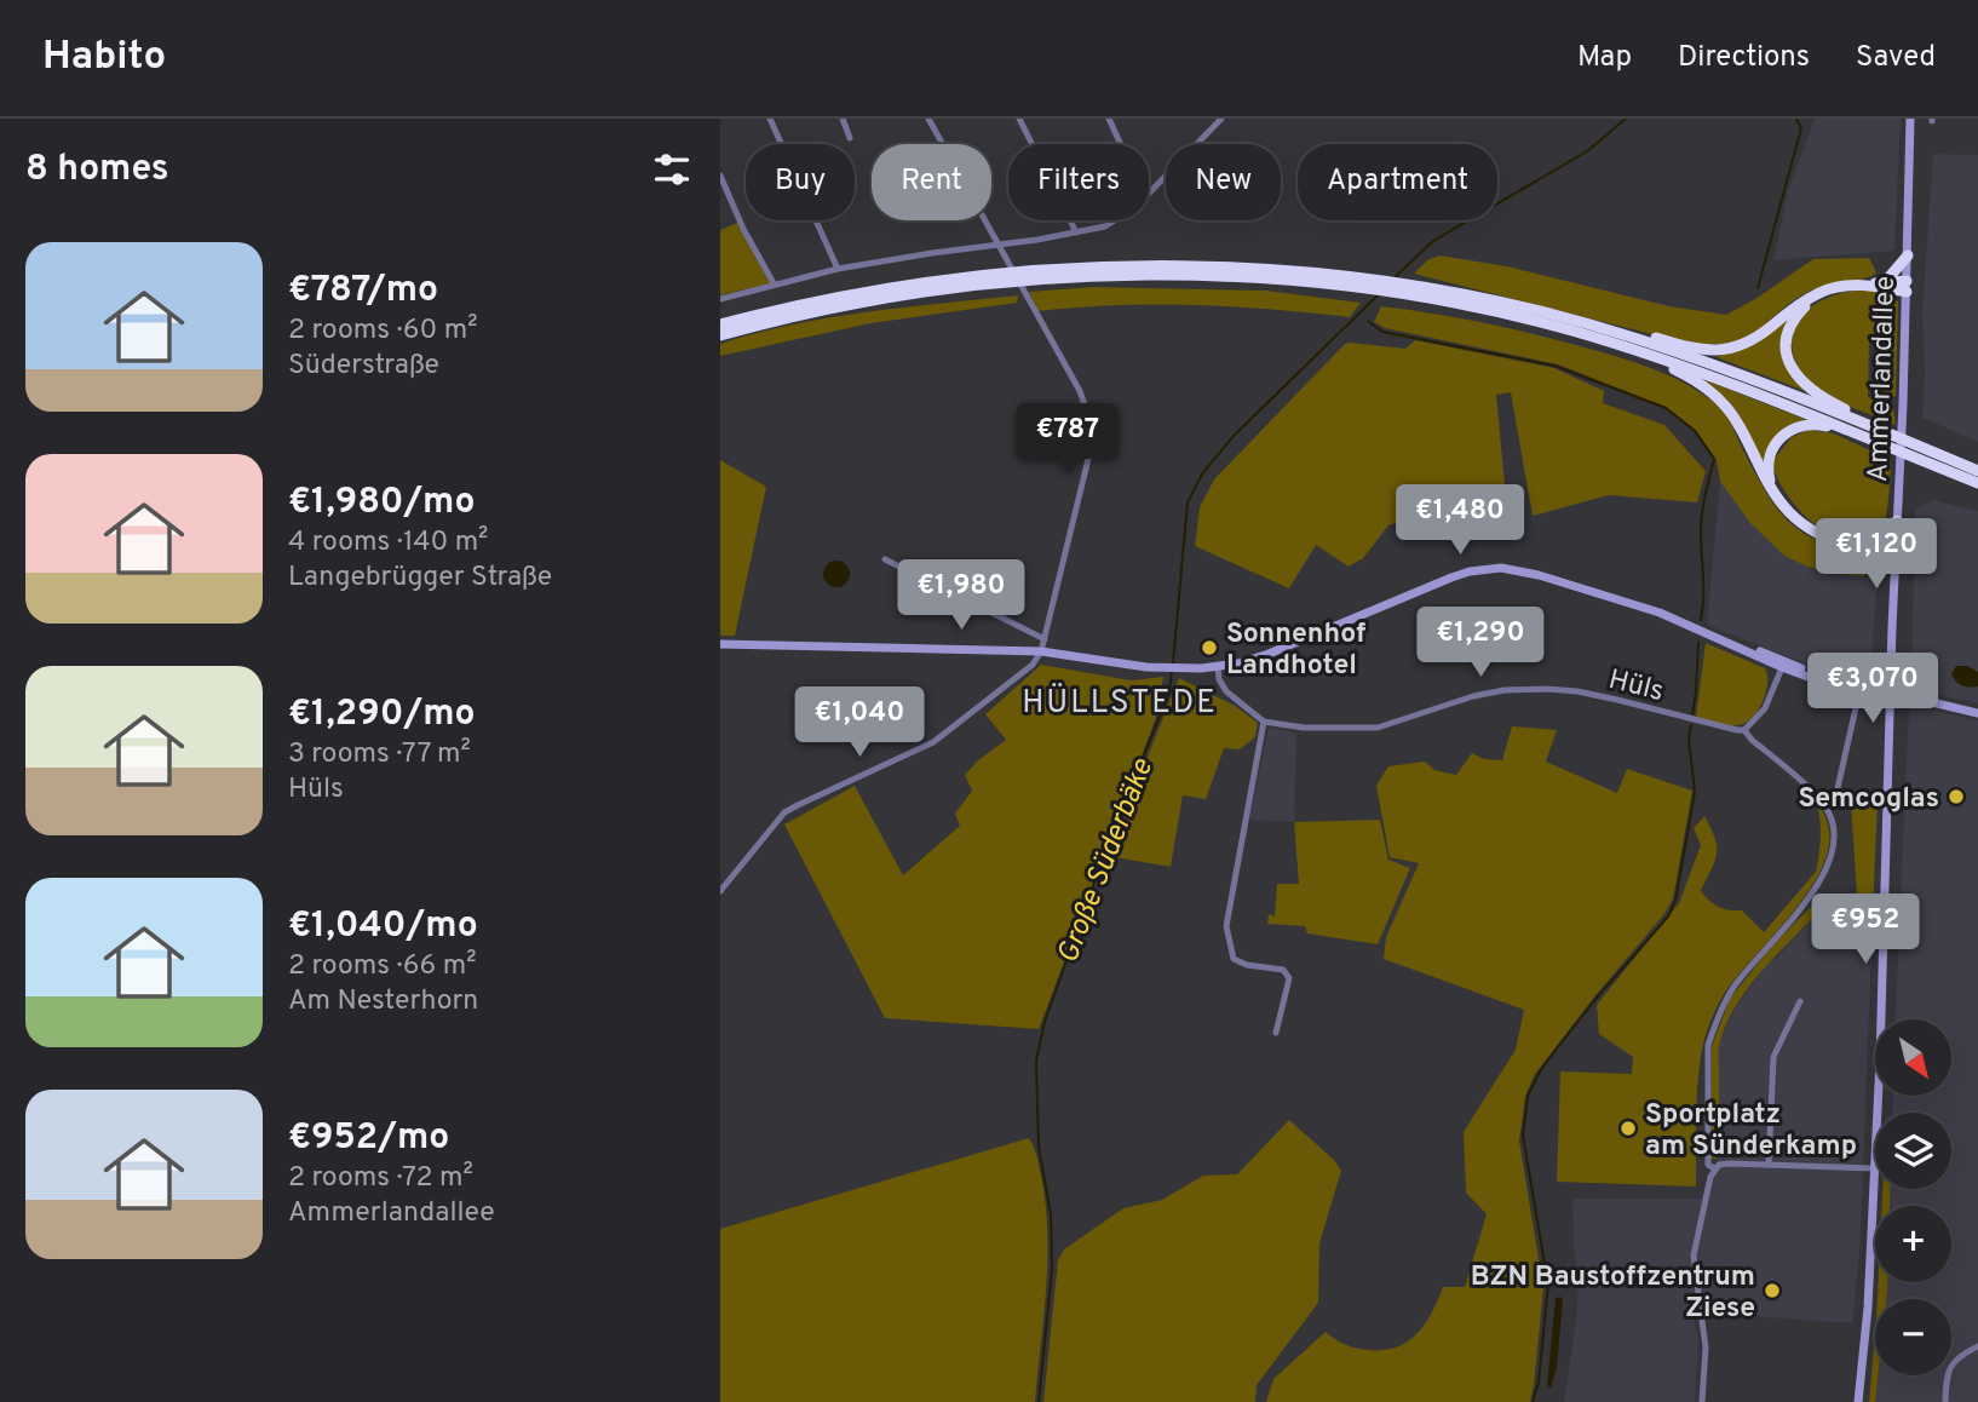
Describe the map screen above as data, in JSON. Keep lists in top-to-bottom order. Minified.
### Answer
{"streets":{"street":["Ammerlandallee","Hüls"]},"districts":["HÜLLSTEDE"],"water":["Große Süderbäke"],"places":["Sonnenhof Landhotel","Semcoglas","Sportplatz am Sünderkamp","BZN Baustoffzentrum Ziese"],"north":"bottom right","page":{"header":"Habito","nav":["Map","Directions","Saved"],"heading":"8 homes","chip":["Buy","Rent","Filters","New","Apartment"],"list":[{"name":"€787/mo","note":"2 rooms · 60 m² · Süderstraße"},{"name":"€1,980/mo","note":"4 rooms · 140 m² · Langebrügger Straße"},{"name":"€1,290/mo","note":"3 rooms · 77 m² · Hüls"},{"name":"€1,040/mo","note":"2 rooms · 66 m² · Am Nesterhorn"},{"name":"€952/mo","note":"2 rooms · 72 m² · Ammerlandallee"}],"price":["€787","€1,480","€1,120","€1,980","€1,290","€3,070","€1,040","€952"],"map_buttons":["+","−"]}}
